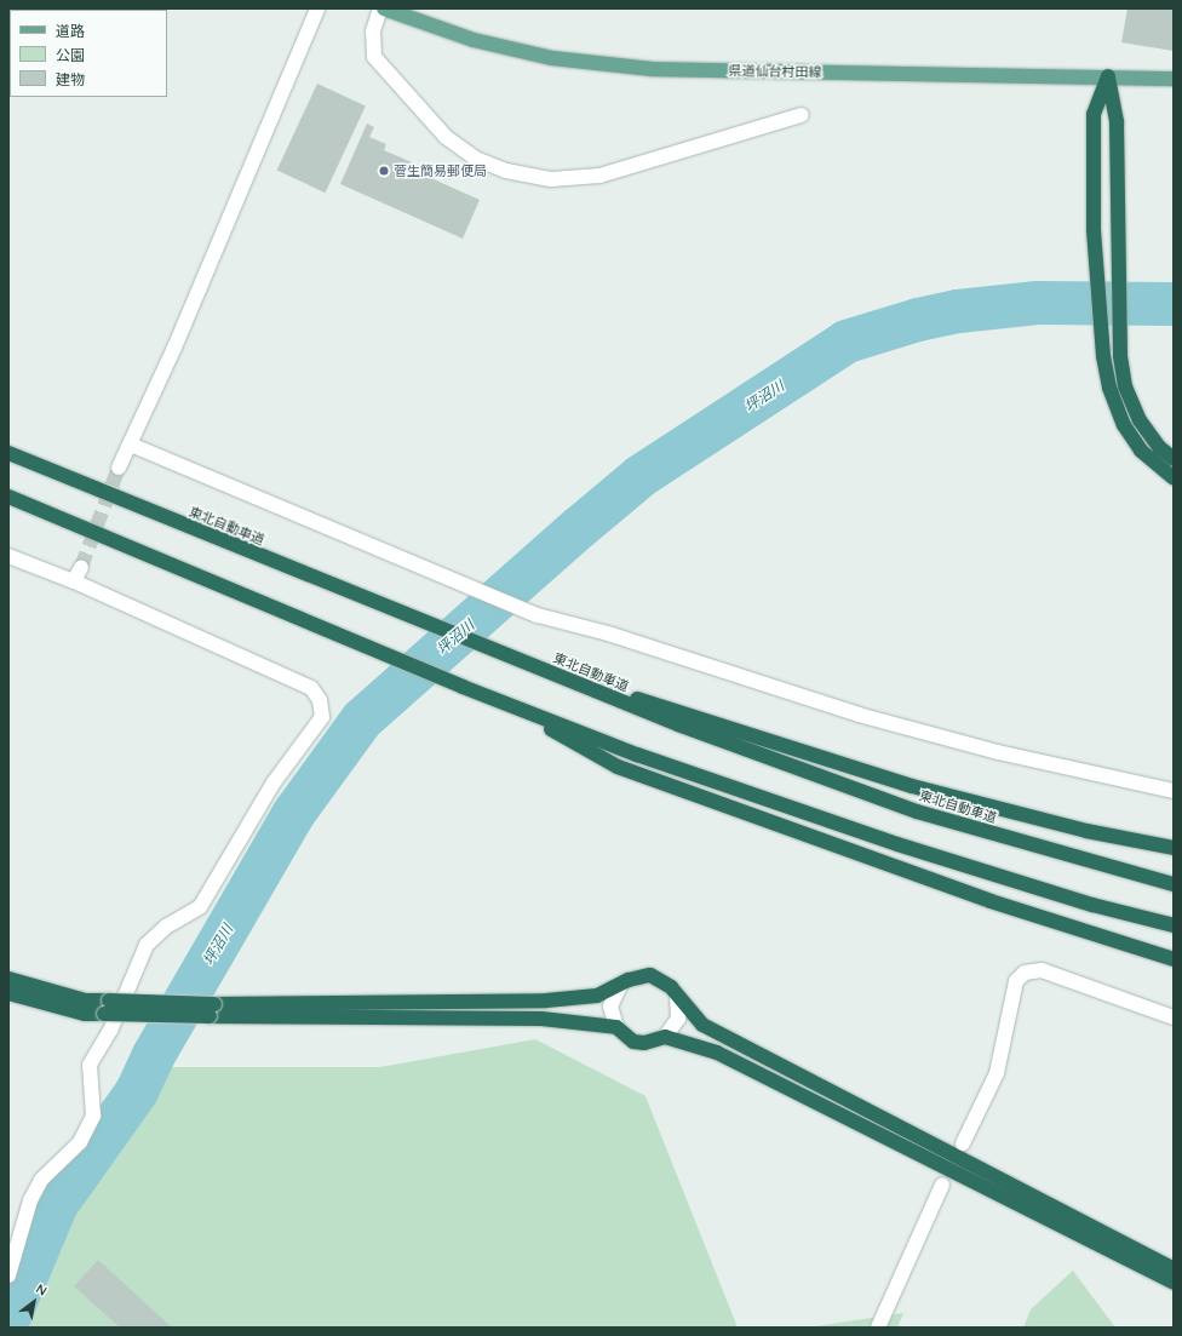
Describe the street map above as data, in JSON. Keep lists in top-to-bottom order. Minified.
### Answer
{"streets":{"highway":["東北自動車道"],"main road":["県道仙台村田線"]},"water":["坪沼川"],"places":["菅生簡易郵便局"],"legend":["道路","公園","建物"],"north":"top right"}
